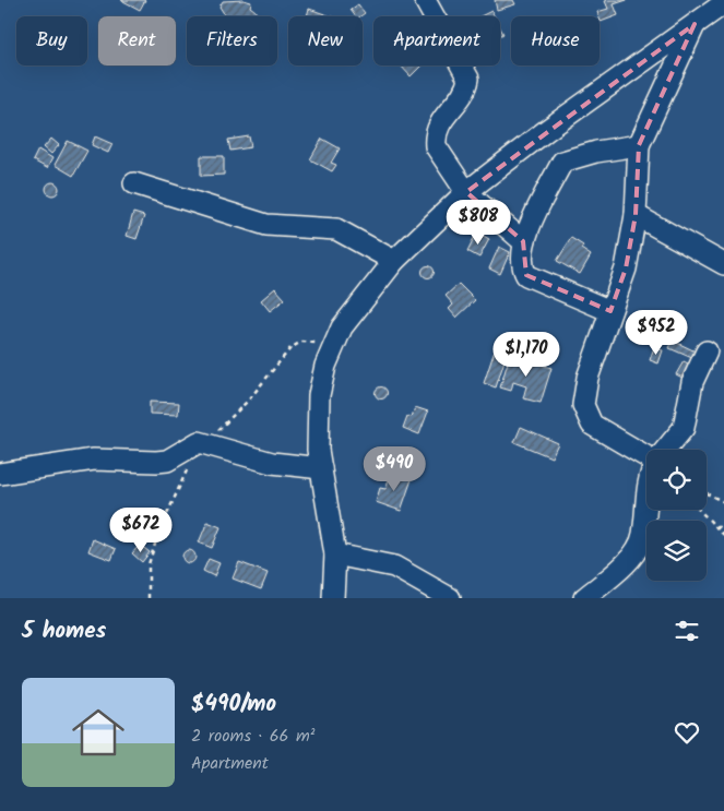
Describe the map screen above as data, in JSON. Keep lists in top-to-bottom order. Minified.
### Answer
{"page":{"chip":["Buy","Rent","Filters","New","Apartment","House"],"price":["$808","$952","$1,170","$490","$672"],"heading":"5 homes","list":[{"name":"$490/mo","note":"2 rooms · 66 m² · Apartment"}]}}
